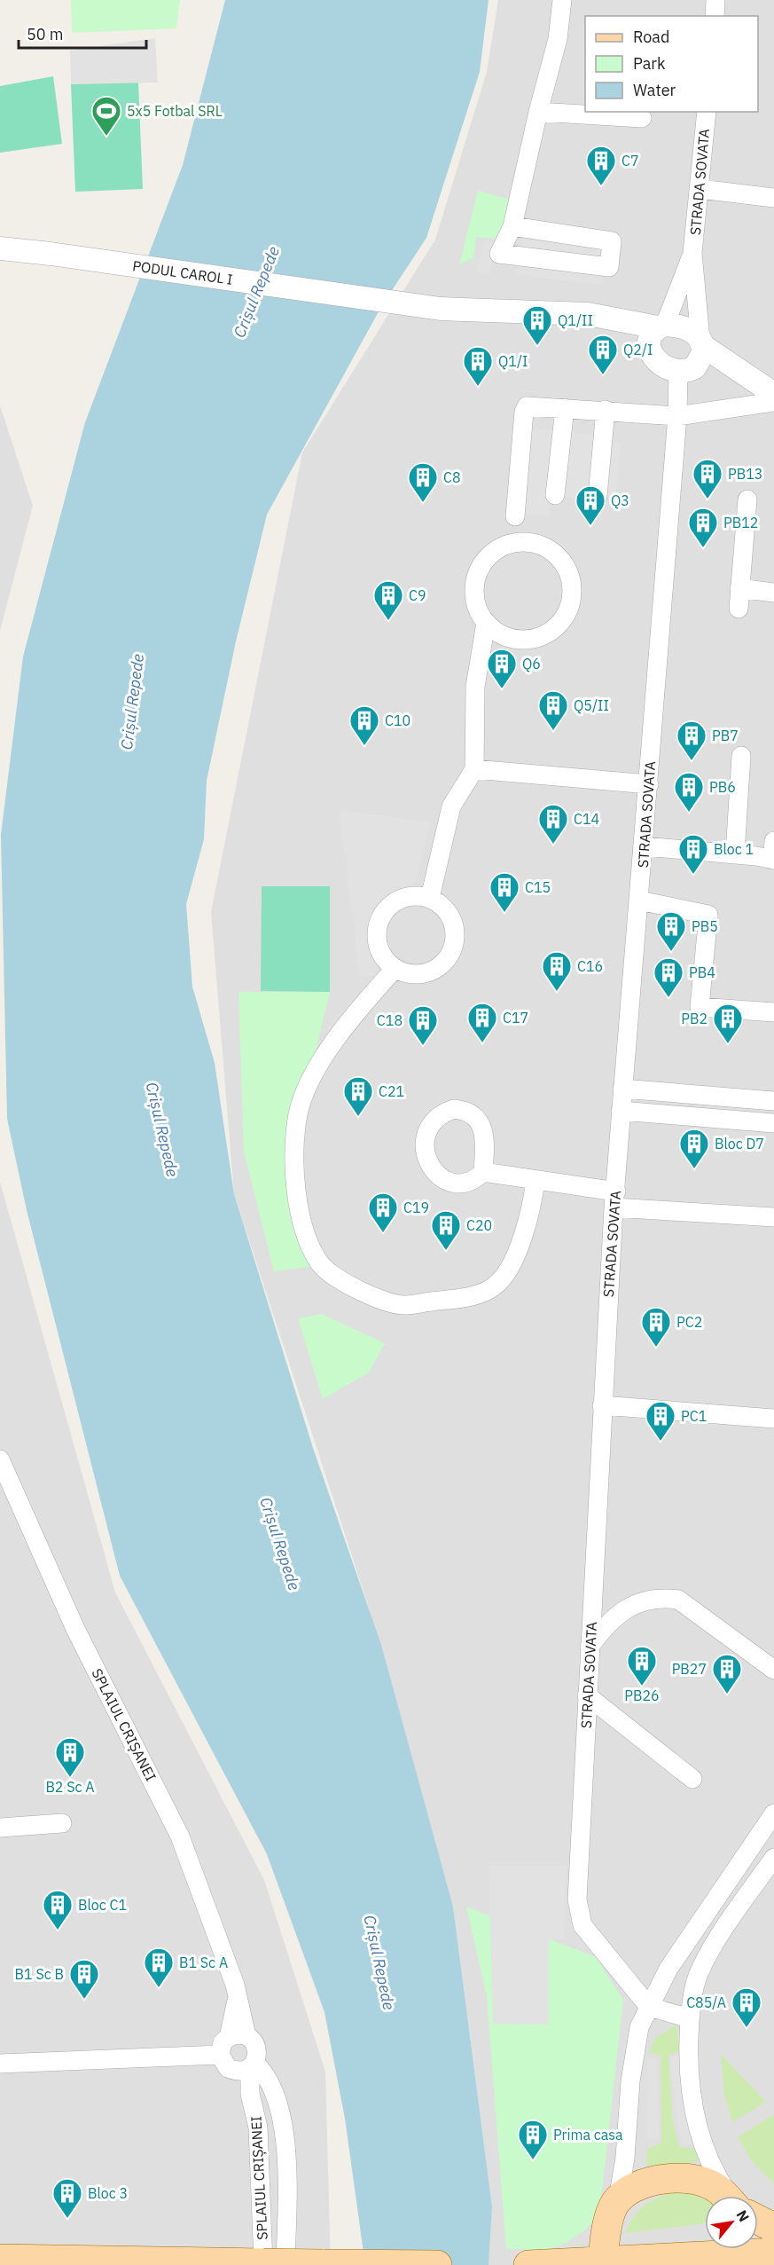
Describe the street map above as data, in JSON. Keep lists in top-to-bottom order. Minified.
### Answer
{"streets":{"street":["STRADA SOVATA","PODUL CAROL I","SPLAIUL CRIȘANEI"]},"crossings":[["STRADA SOVATA","PODUL CAROL I"]],"water":["Crișul Repede"],"places":{"sports":["5x5 Fotbal SRL"],"building":["C7","Q1/II","Q2/I","Q1/I","PB13","C8","Q3","PB12","C9","Q6","Q5/II","C10","PB7","PB6","C14","Bloc 1","C15","PB5","C16","PB4","C17","PB2","C18","C21","Bloc D7","C19","C20","PC2","PC1","PB26","PB27","B2 Sc A","Bloc C1","B1 Sc A","B1 Sc B","C85/A","Prima casa","Bloc 3"]},"legend":["Road","Park","Water"],"scale_bar":"50 m","north":"top right"}
